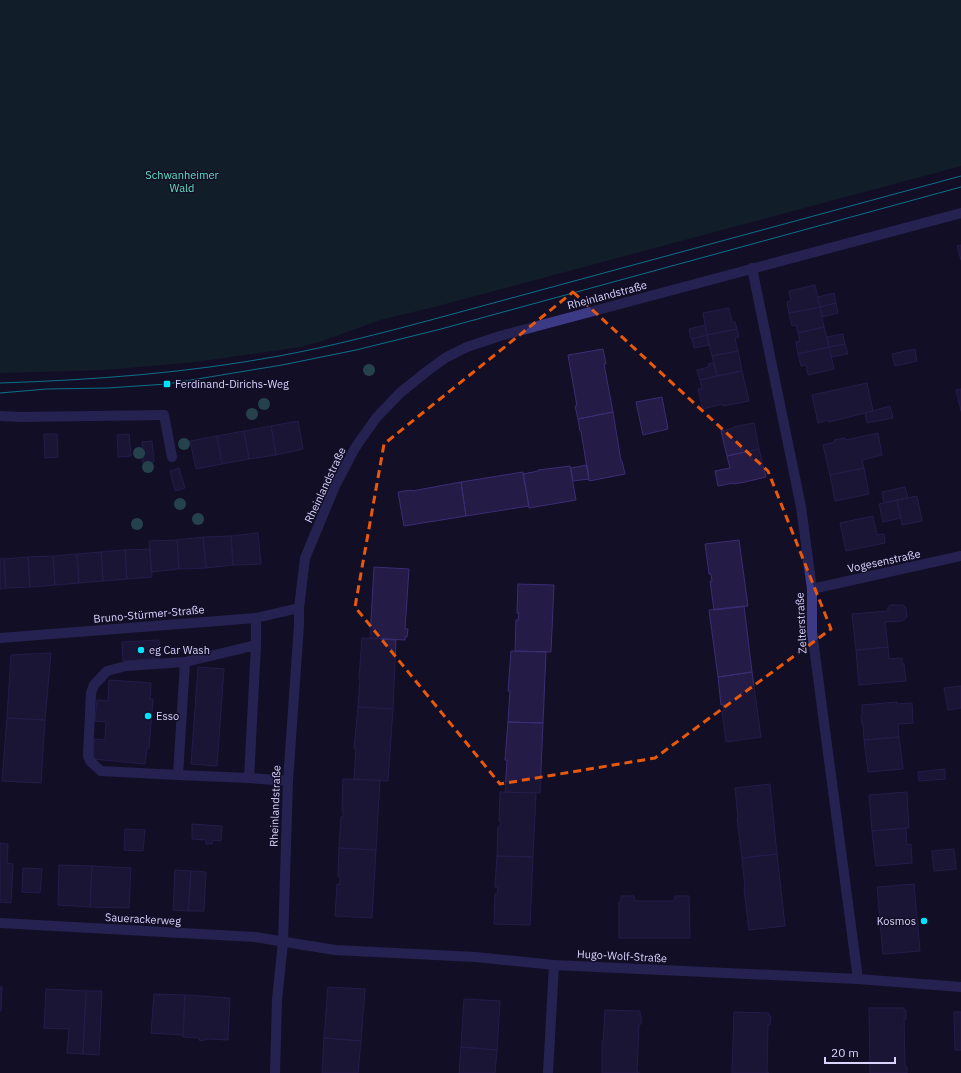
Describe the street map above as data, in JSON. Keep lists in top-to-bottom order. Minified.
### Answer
{"streets":{"street":["Rheinlandstraße","Vogesenstraße","Bruno-Stürmer-Straße","Zelterstraße","Sauerackerweg","Hugo-Wolf-Straße"]},"crossings":[["Rheinlandstraße","Bruno-Stürmer-Straße"],["Rheinlandstraße","Zelterstraße"],["Rheinlandstraße","Sauerackerweg"],["Rheinlandstraße","Hugo-Wolf-Straße"],["Vogesenstraße","Zelterstraße"],["Zelterstraße","Hugo-Wolf-Straße"],["Sauerackerweg","Hugo-Wolf-Straße"]],"parks":["Schwanheimer Wald"],"places":{"transit":["Ferdinand-Dirichs-Weg"],"other":["eg Car Wash","Esso","Kosmos"]},"scale_bar":"20 m"}
